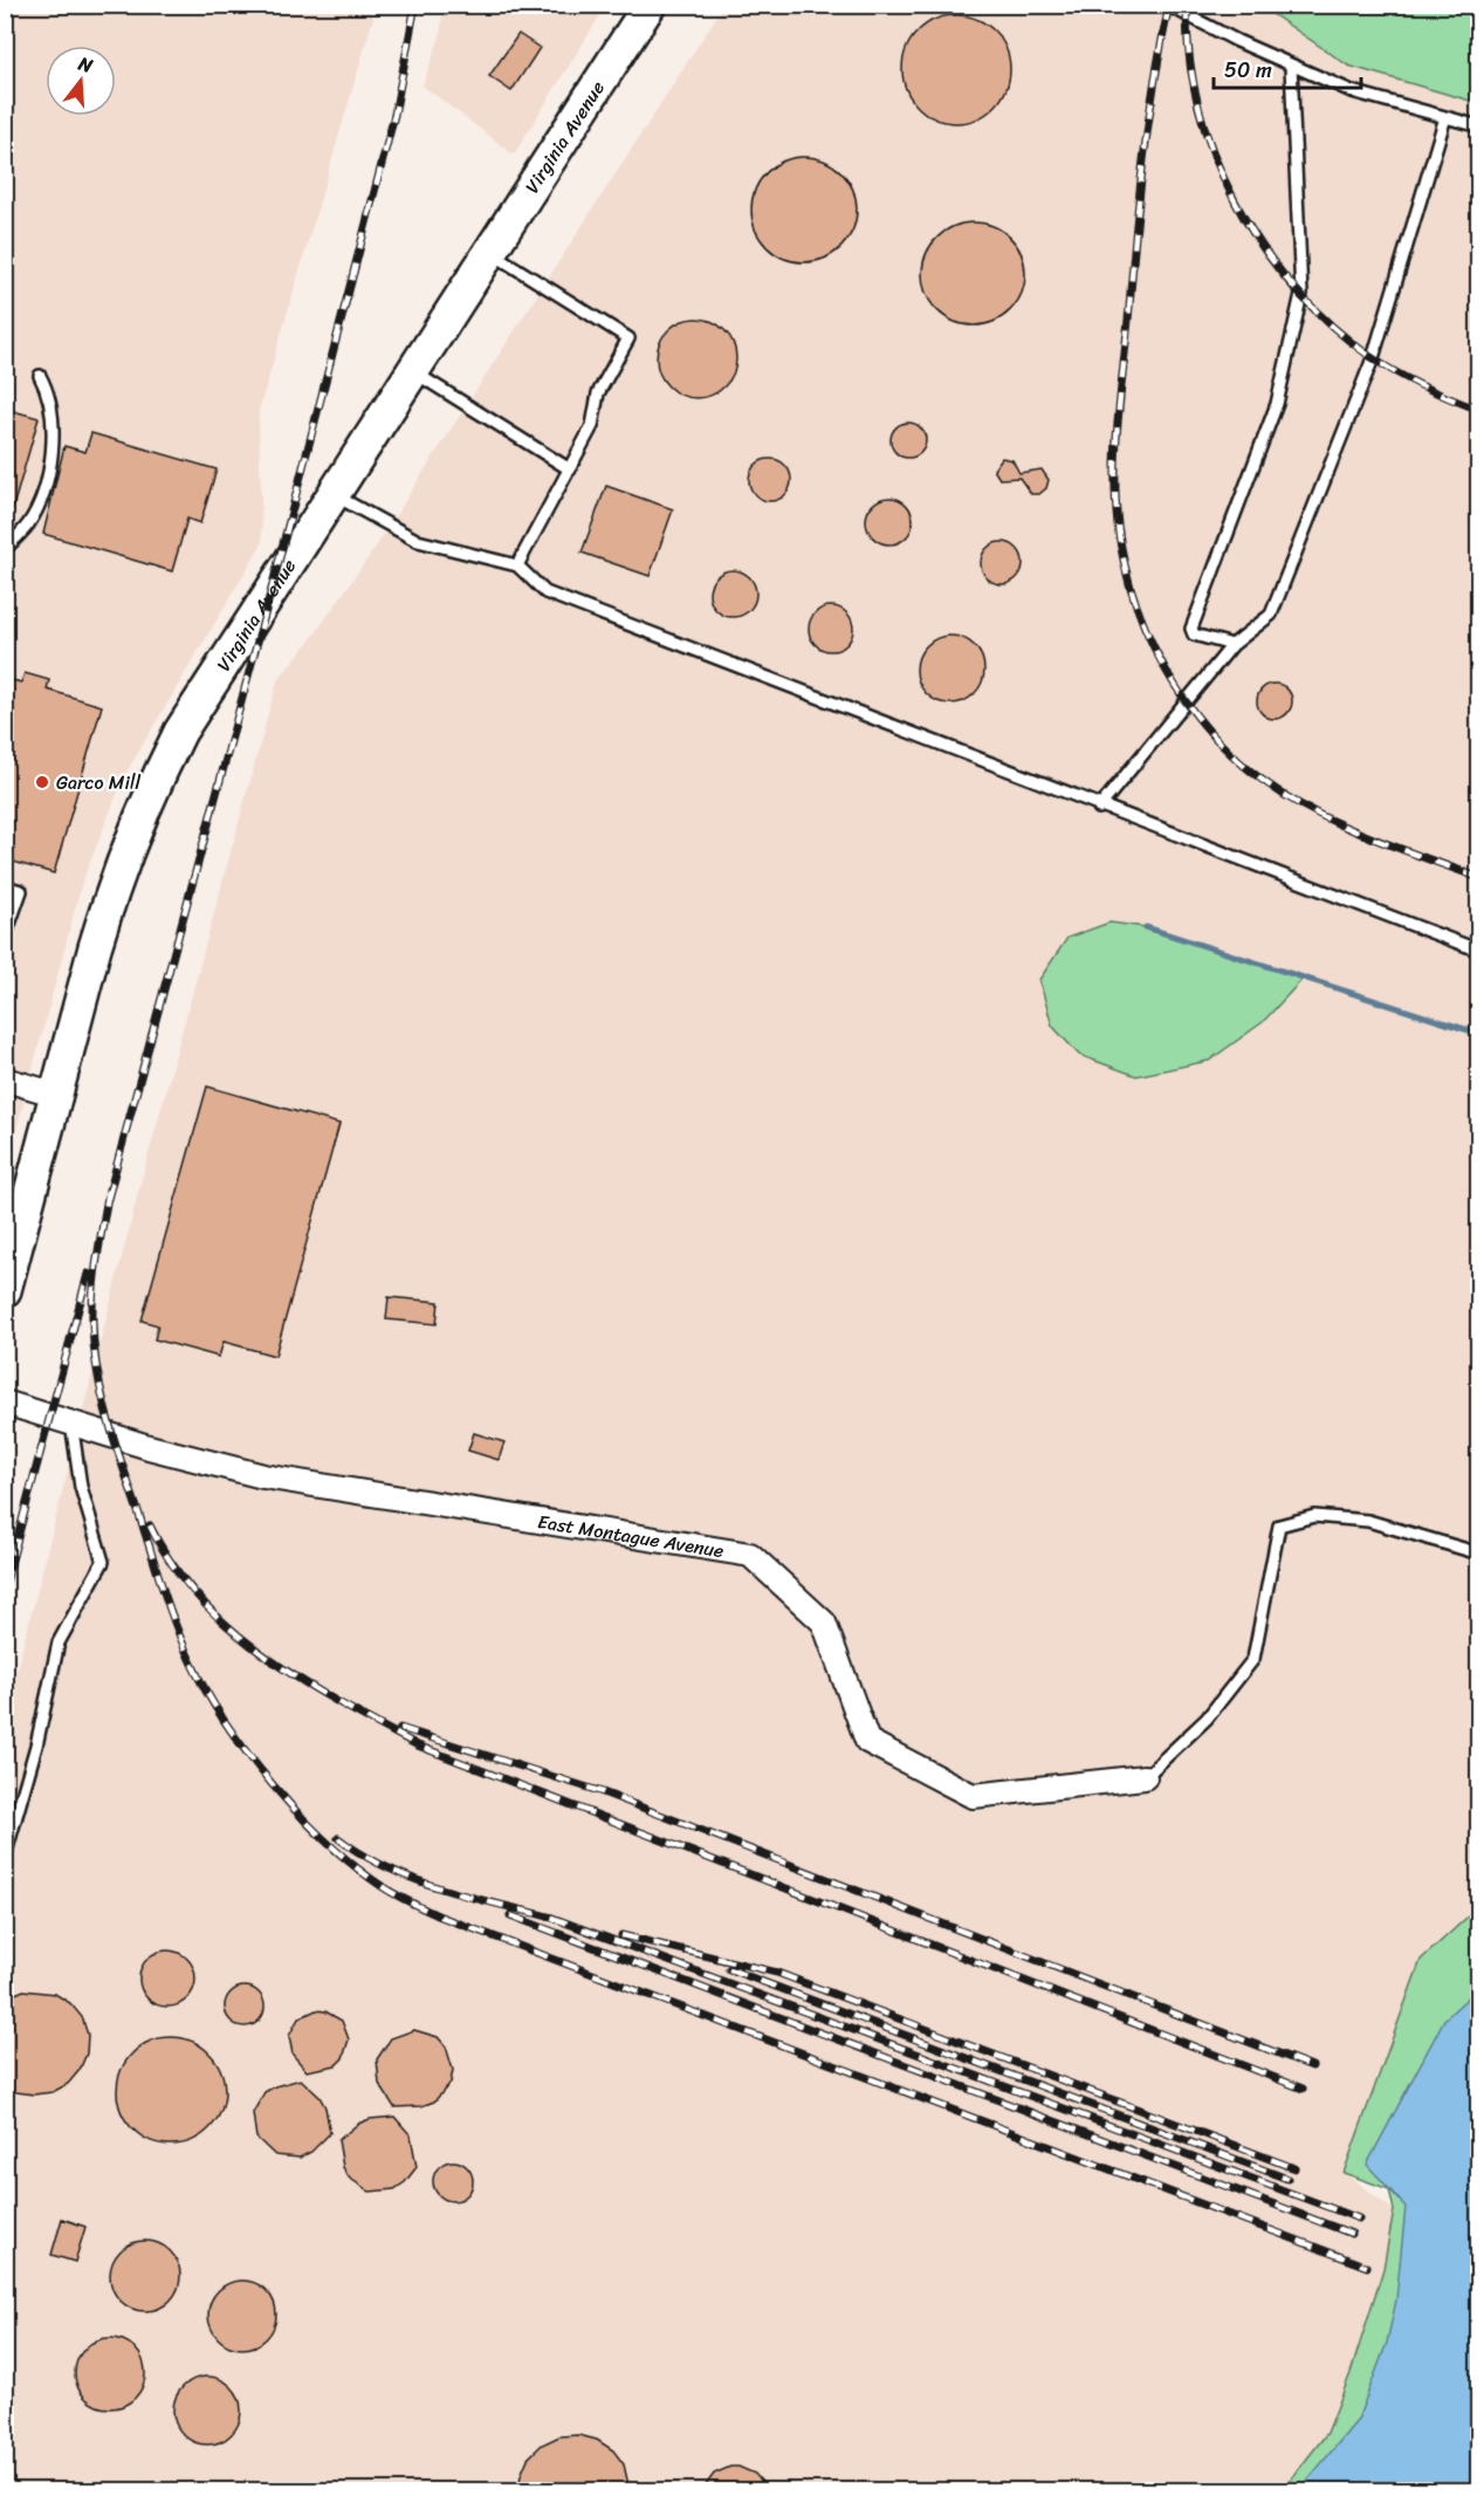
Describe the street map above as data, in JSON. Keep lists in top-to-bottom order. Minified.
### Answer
{"streets":{"main road":["Virginia Avenue"],"street":["East Montague Avenue"]},"places":["Garco Mill"],"scale_bar":"50 m","north":"top"}
